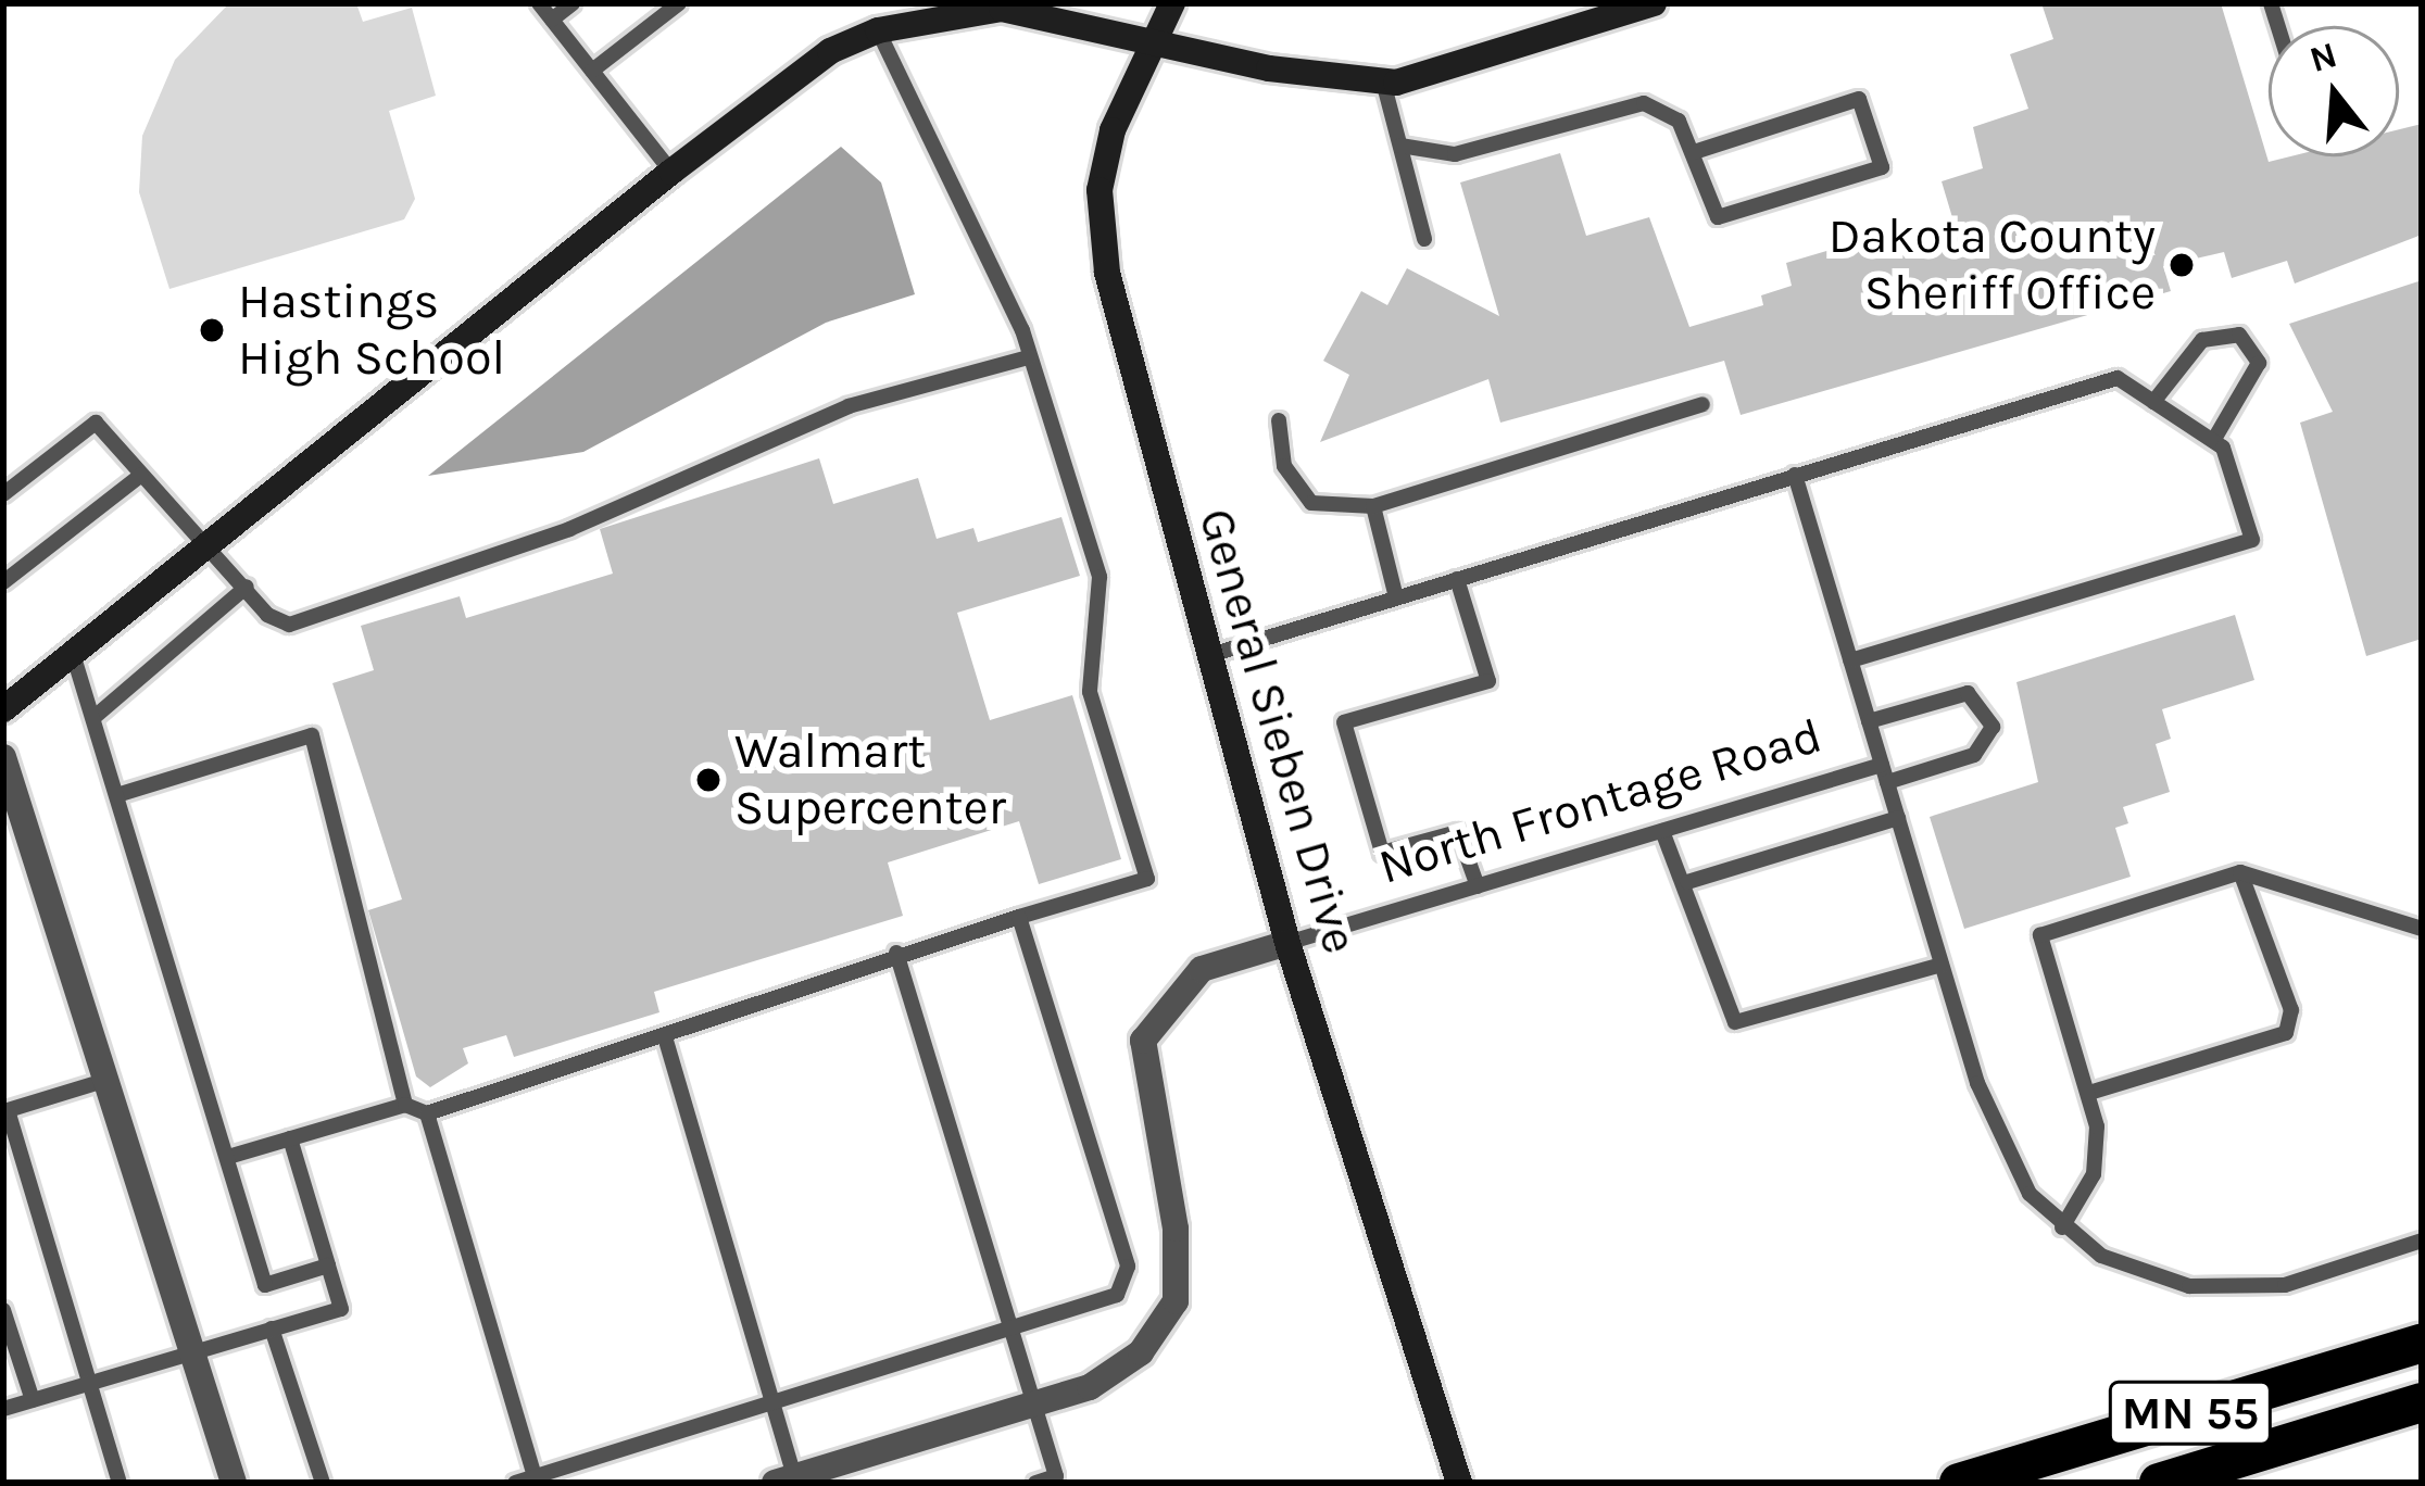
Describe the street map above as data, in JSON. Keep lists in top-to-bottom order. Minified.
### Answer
{"streets":{"highway":["MN 55"],"street":["General Sieben Drive","North Frontage Road"]},"crossings":[["General Sieben Drive","North Frontage Road"]],"places":["Dakota County Sheriff Office","Hastings High School","Walmart Supercenter"],"north":"top"}
